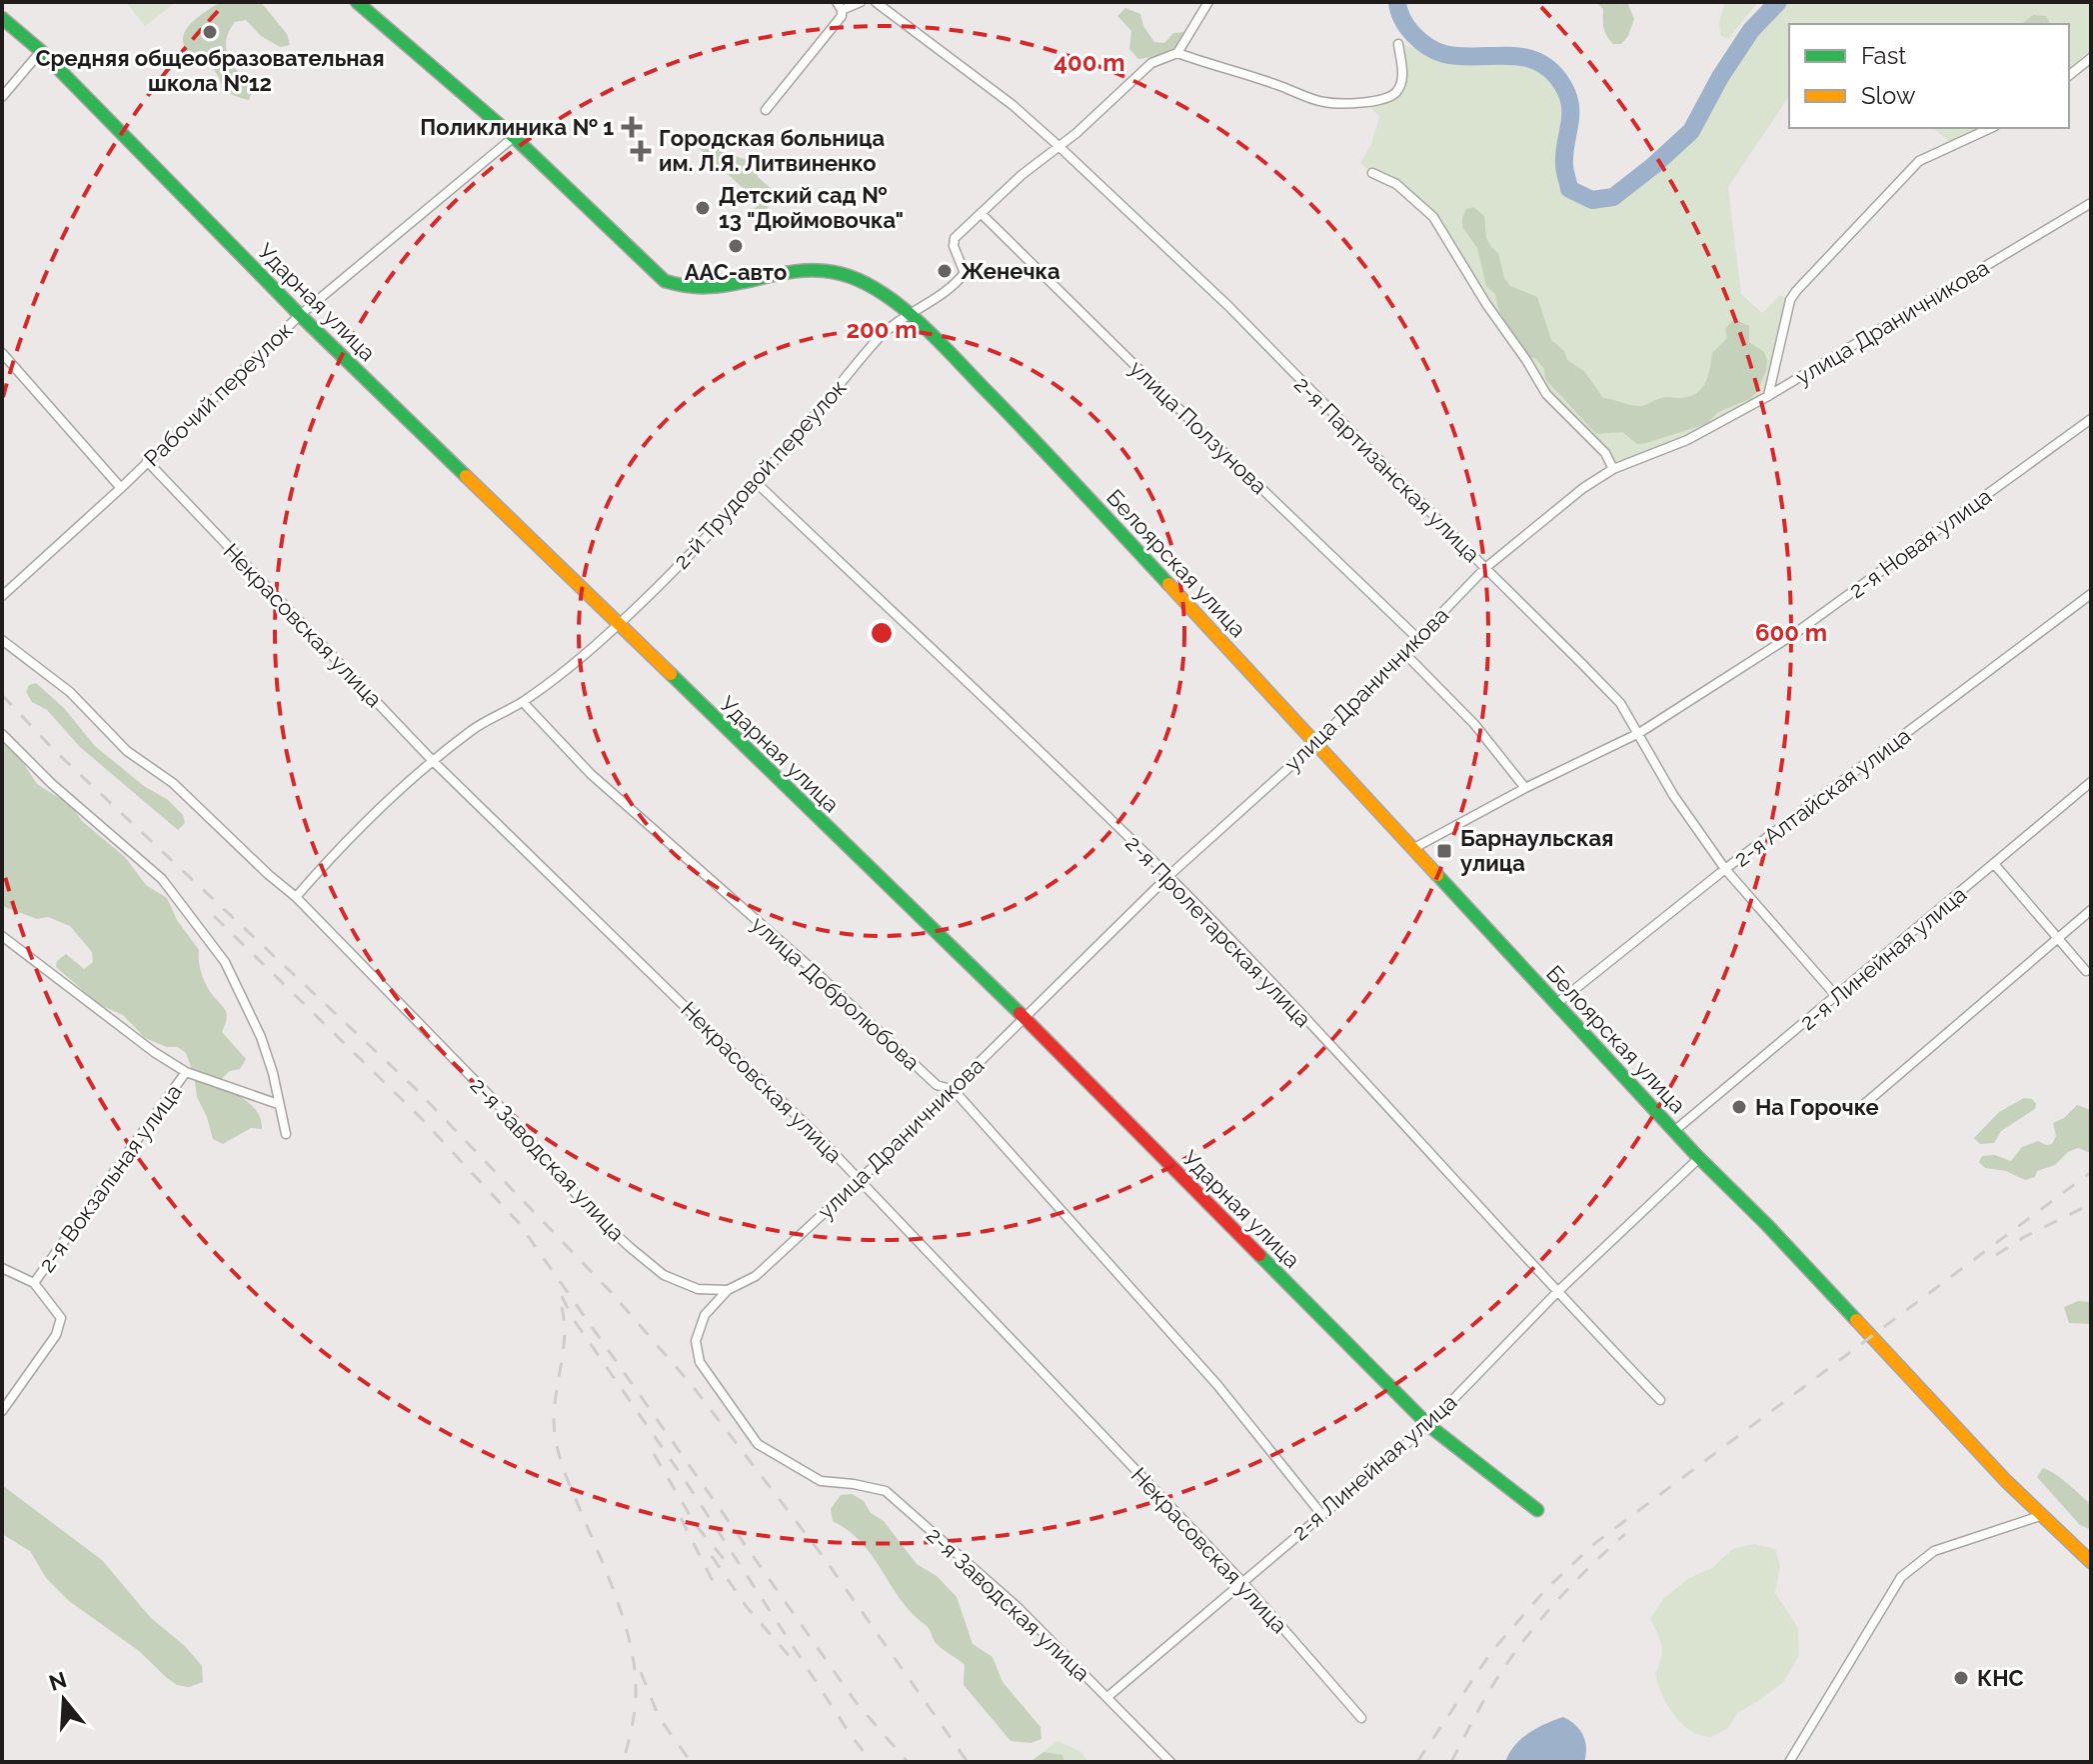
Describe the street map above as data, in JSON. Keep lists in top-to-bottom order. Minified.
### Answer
{"streets":{"street":["Ударная улица","улица Драничникова","Рабочий переулок","улица Ползунова","2-я Партизанская улица","2-й Трудовой переулок","2-я Новая улица","Белоярская улица","Некрасовская улица","2-я Алтайская улица","2-я Пролетарская улица","2-я Линейная улица","улица Добролюбова","2-я Заводская улица","2-я Вокзальная улица"]},"crossings":[["Ударная улица","улица Драничникова"],["Ударная улица","Рабочий переулок"],["Ударная улица","2-й Трудовой переулок"],["Ударная улица","2-я Линейная улица"],["улица Драничникова","улица Ползунова"],["улица Драничникова","2-я Партизанская улица"],["улица Драничникова","Белоярская улица"],["улица Драничникова","Некрасовская улица"],["улица Драничникова","2-я Пролетарская улица"],["улица Драничникова","улица Добролюбова"],["улица Драничникова","2-я Заводская улица"],["Рабочий переулок","Белоярская улица"],["Рабочий переулок","Некрасовская улица"],["улица Ползунова","2-й Трудовой переулок"],["2-я Партизанская улица","2-й Трудовой переулок"],["2-я Партизанская улица","2-я Новая улица"],["2-я Партизанская улица","2-я Алтайская улица"],["2-я Партизанская улица","2-я Линейная улица"],["2-й Трудовой переулок","Белоярская улица"],["2-й Трудовой переулок","Некрасовская улица"],["2-й Трудовой переулок","2-я Пролетарская улица"],["2-й Трудовой переулок","улица Добролюбова"],["2-й Трудовой переулок","2-я Заводская улица"],["2-я Новая улица","Белоярская улица"],["Белоярская улица","2-я Алтайская улица"],["Белоярская улица","2-я Линейная улица"],["Некрасовская улица","2-я Линейная улица"],["2-я Пролетарская улица","2-я Линейная улица"],["2-я Линейная улица","улица Добролюбова"],["2-я Линейная улица","2-я Заводская улица"]],"places":{"other":["Средняя общеобразовательная школа №12","Детский сад № 13 \"Дюймовочка\"","ААС-авто","Женечка","На Горочке","КНС"],"health":["Поликлиника № 1","Городская больница им. Л.Я. Литвиненко"],"transit":["Барнаульская улица"]},"legend":["Fast","Slow"],"north":"top","rings":["400 m","200 m","600 m"]}
